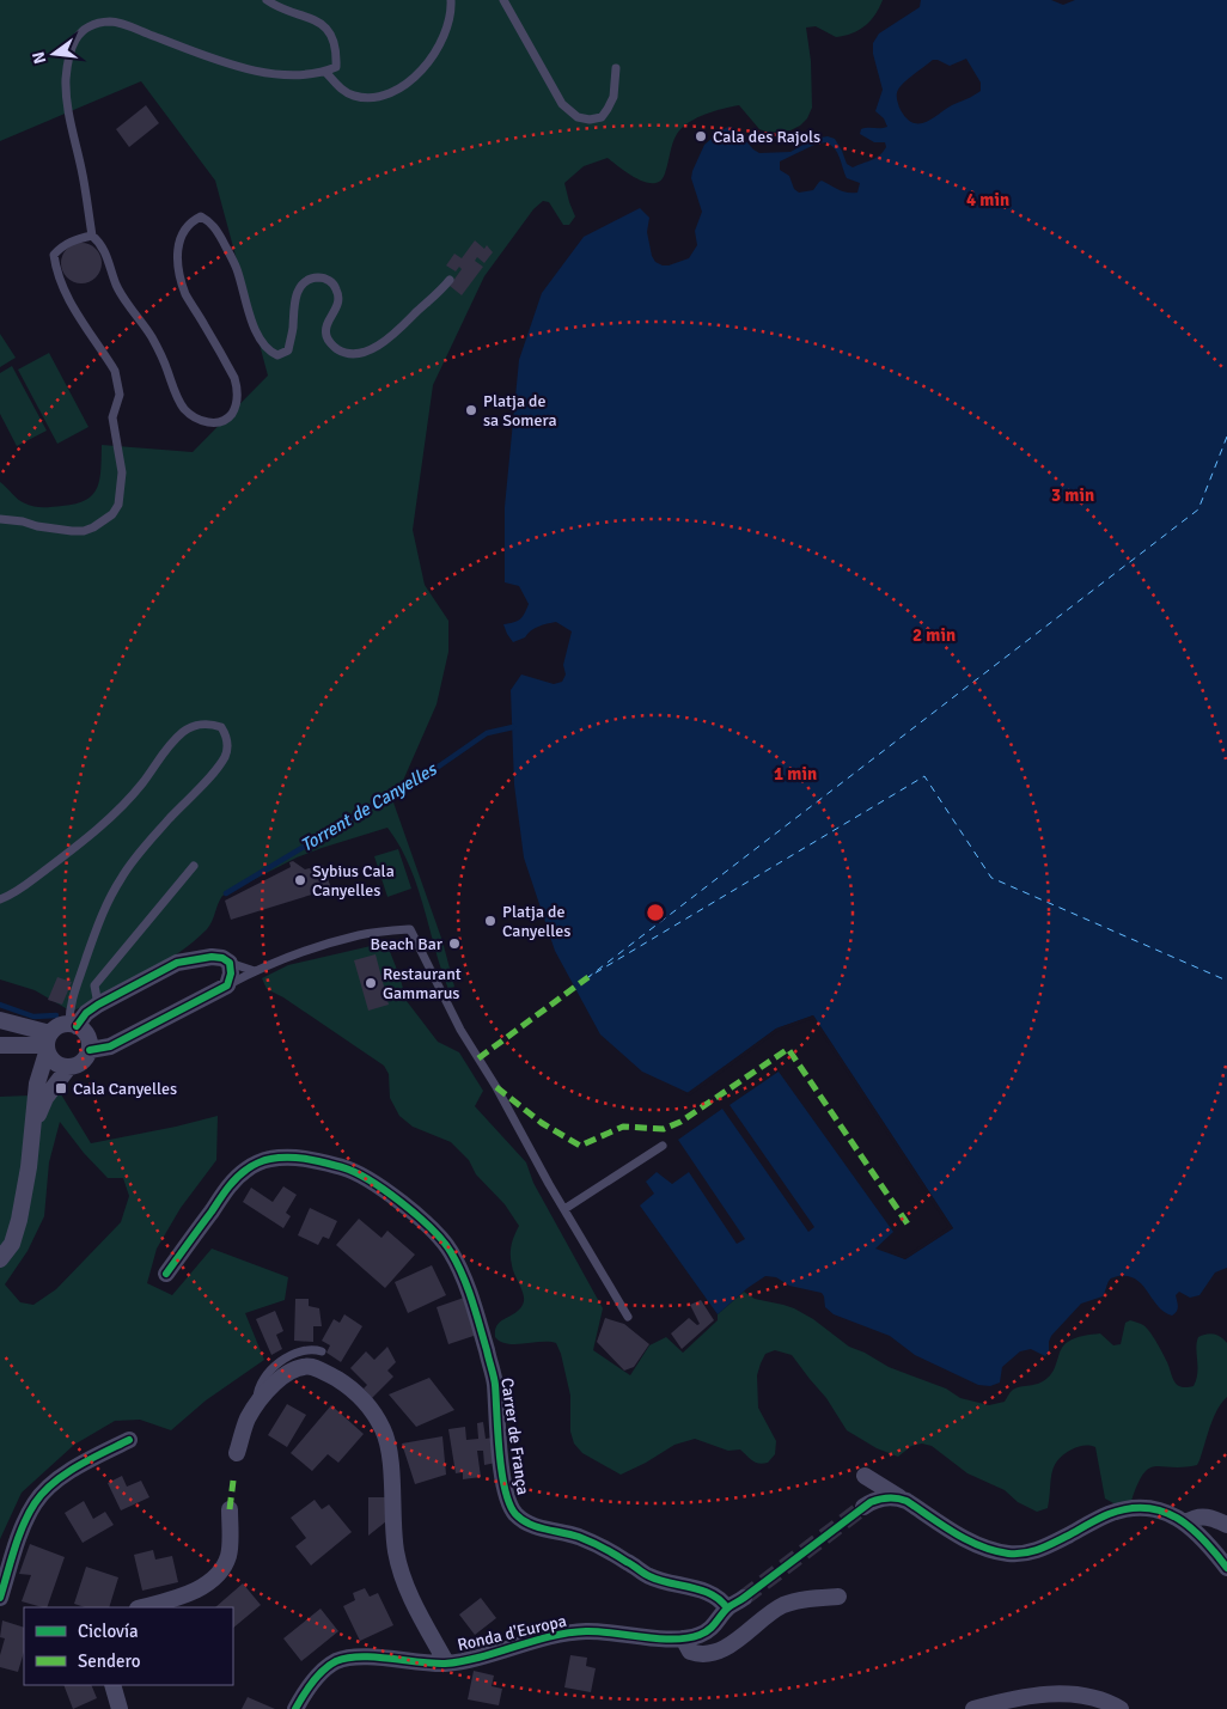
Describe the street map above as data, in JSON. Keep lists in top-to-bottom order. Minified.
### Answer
{"streets":{"street":["Carrer de França","Ronda d'Europa"]},"crossings":[["Carrer de França","Ronda d'Europa"]],"water":["Torrent de Canyelles"],"places":{"other":["Cala des Rajols","Platja de sa Somera","Sybius Cala Canyelles","Platja de Canyelles","Beach Bar","Restaurant Gammarus"],"transit":["Cala Canyelles"]},"legend":["Ciclovía","Sendero"],"north":"left","rings":["4 min","3 min","2 min","1 min"]}
